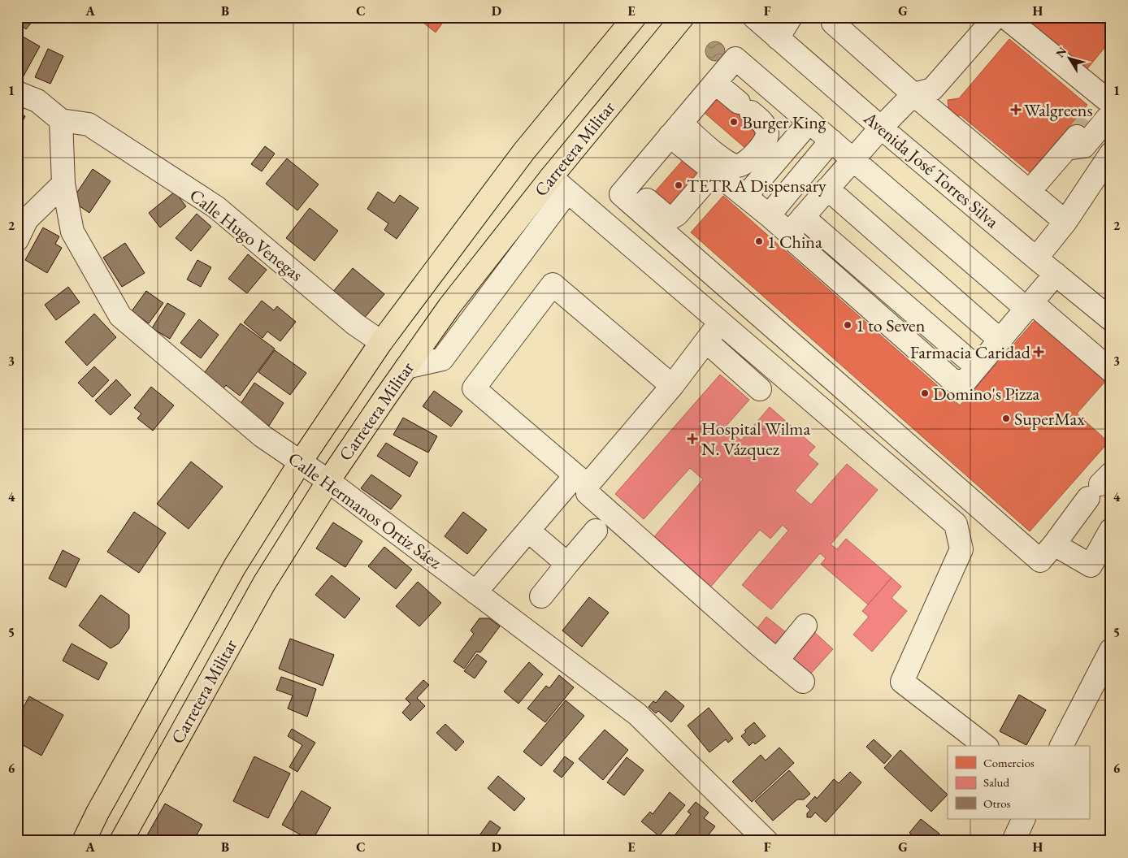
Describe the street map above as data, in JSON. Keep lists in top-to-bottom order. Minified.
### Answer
{"streets":{"main road":["Carretera Militar"],"street":["Avenida José Torres Silva","Calle Hugo Venegas","Calle Hermanos Ortiz Sáez"]},"crossings":[["Carretera Militar","Calle Hugo Venegas"],["Carretera Militar","Calle Hermanos Ortiz Sáez"],["Calle Hugo Venegas","Calle Hermanos Ortiz Sáez"]],"places":{"health":["Walgreens","Farmacia Caridad","Hospital Wilma N. Vázquez"],"other":["Burger King","TETRA Dispensary","1 China","1 to Seven","Domino's Pizza","SuperMax"]},"legend":["Comercios","Salud","Otros"],"north":"top left","grid":{"columns":["A","B","C","D","E","F","G","H"],"rows":["1","2","3","4","5","6"]}}
